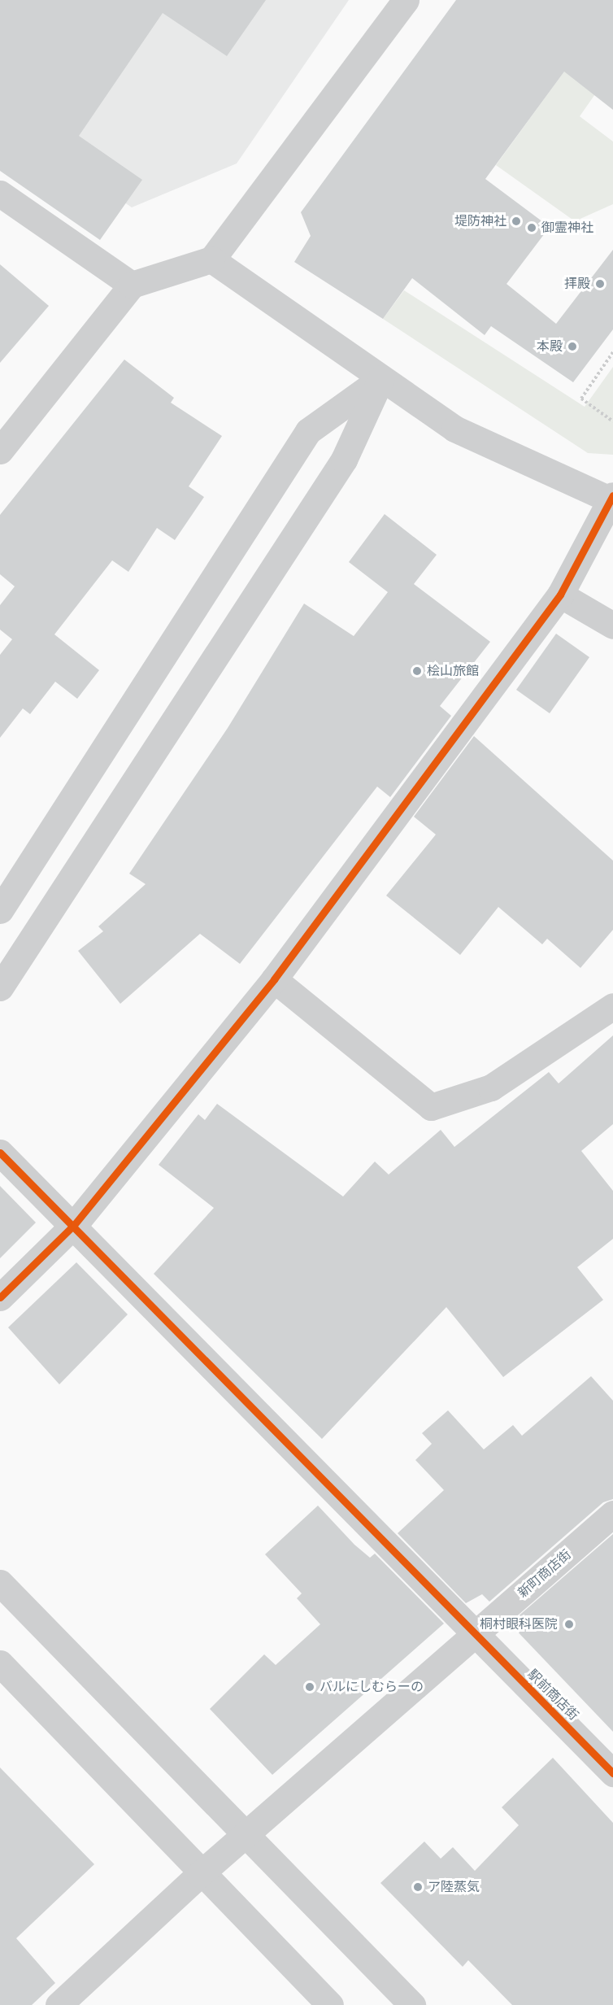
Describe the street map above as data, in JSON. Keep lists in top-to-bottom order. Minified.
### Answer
{"streets":{"street":["新町商店街","駅前商店街"]},"crossings":[["新町商店街","駅前商店街"]],"places":["堤防神社","御霊神社","拝殿","本殿","桧山旅館","桐村眼科医院","バルにしむらーの","ア陸蒸気"]}
